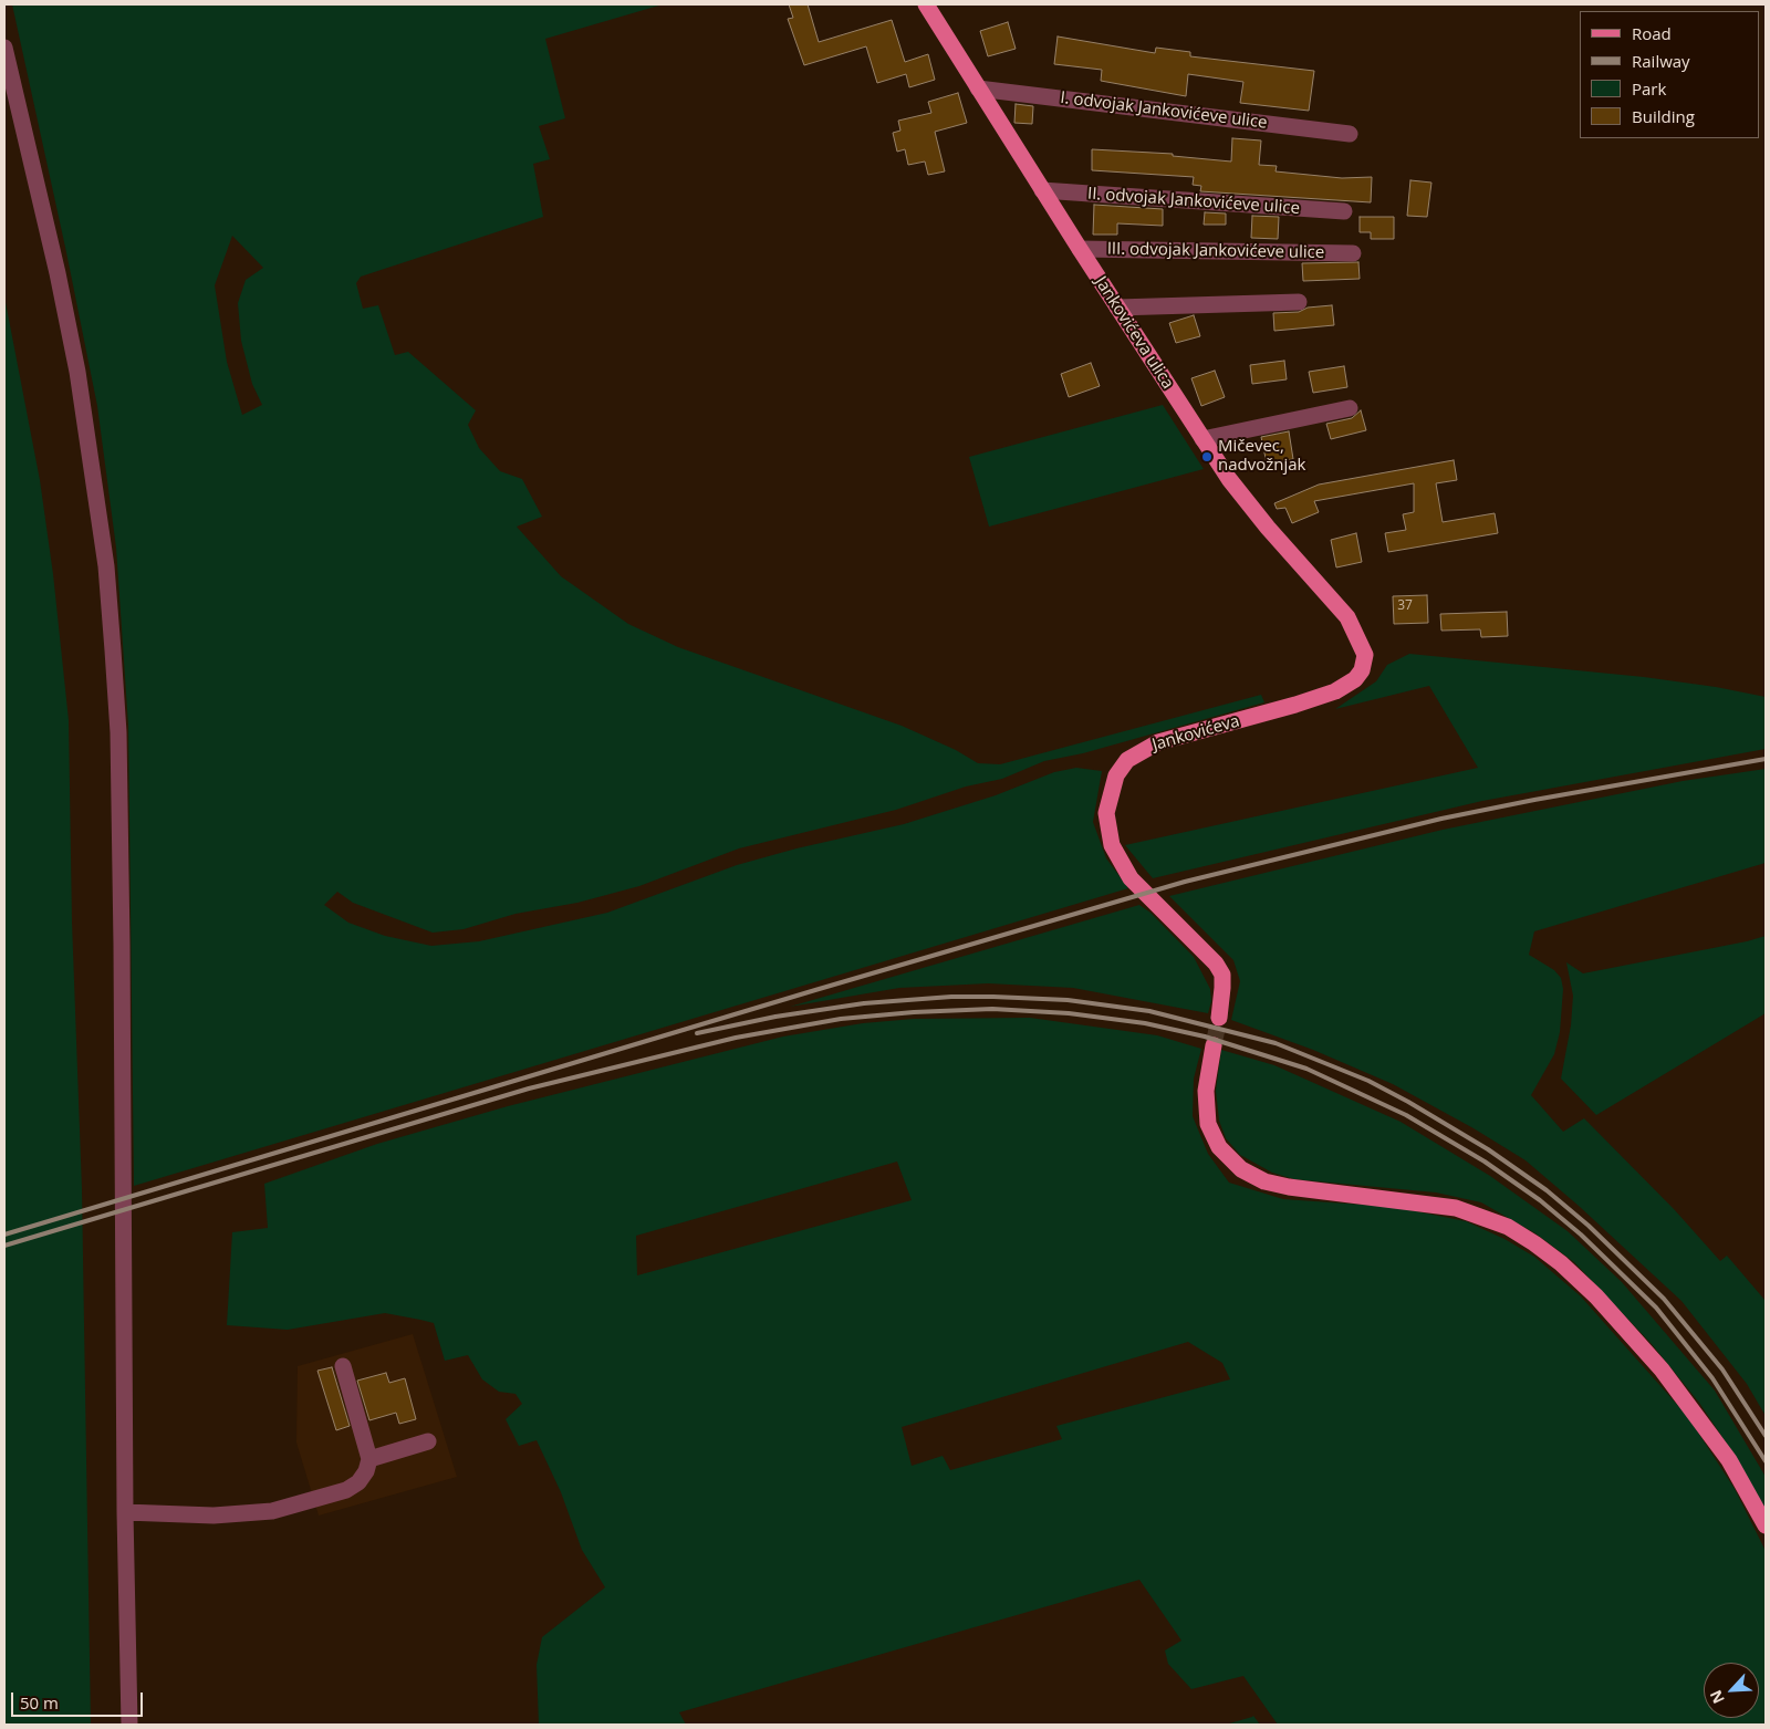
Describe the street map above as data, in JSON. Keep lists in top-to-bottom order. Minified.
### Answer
{"streets":{"main road":["Jankovićeva ulica","Jankovićeva"],"street":["I. odvojak Jankovićeve ulice","II. odvojak Jankovićeve ulice","III. odvojak Jankovićeve ulice"]},"crossings":[["I. odvojak Jankovićeve ulice","Jankovićeva ulica"],["II. odvojak Jankovićeve ulice","Jankovićeva ulica"],["III. odvojak Jankovićeve ulice","Jankovićeva ulica"],["Jankovićeva ulica","Jankovićeva"]],"places":["Mičevec, nadvožnjak"],"house_numbers":["37"],"legend":["Road","Railway","Park","Building"],"scale_bar":"50 m","north":"bottom left"}
